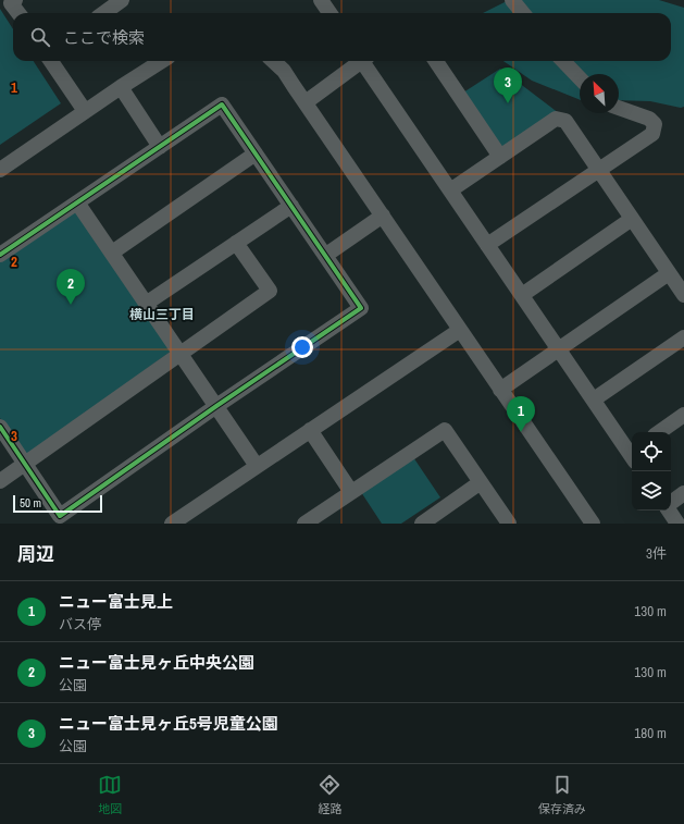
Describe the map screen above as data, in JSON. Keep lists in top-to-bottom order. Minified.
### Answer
{"districts":["横山三丁目"],"scale_bar":"50 m","north":"top left","page":{"search":"ここで検索","pins":["3","2","1"],"scale":"50 m","heading":["周辺","3件"],"list":[{"mark":"1","name":"ニュー富士見上","note":"バス停","value":"130 m"},{"mark":"2","name":"ニュー富士見ヶ丘中央公園","note":"公園","value":"130 m"},{"mark":"3","name":"ニュー富士見ヶ丘5号児童公園","note":"公園","value":"180 m"}],"nav":["地図","経路","保存済み"]},"grid":{"rows":["1","2","3"]}}
